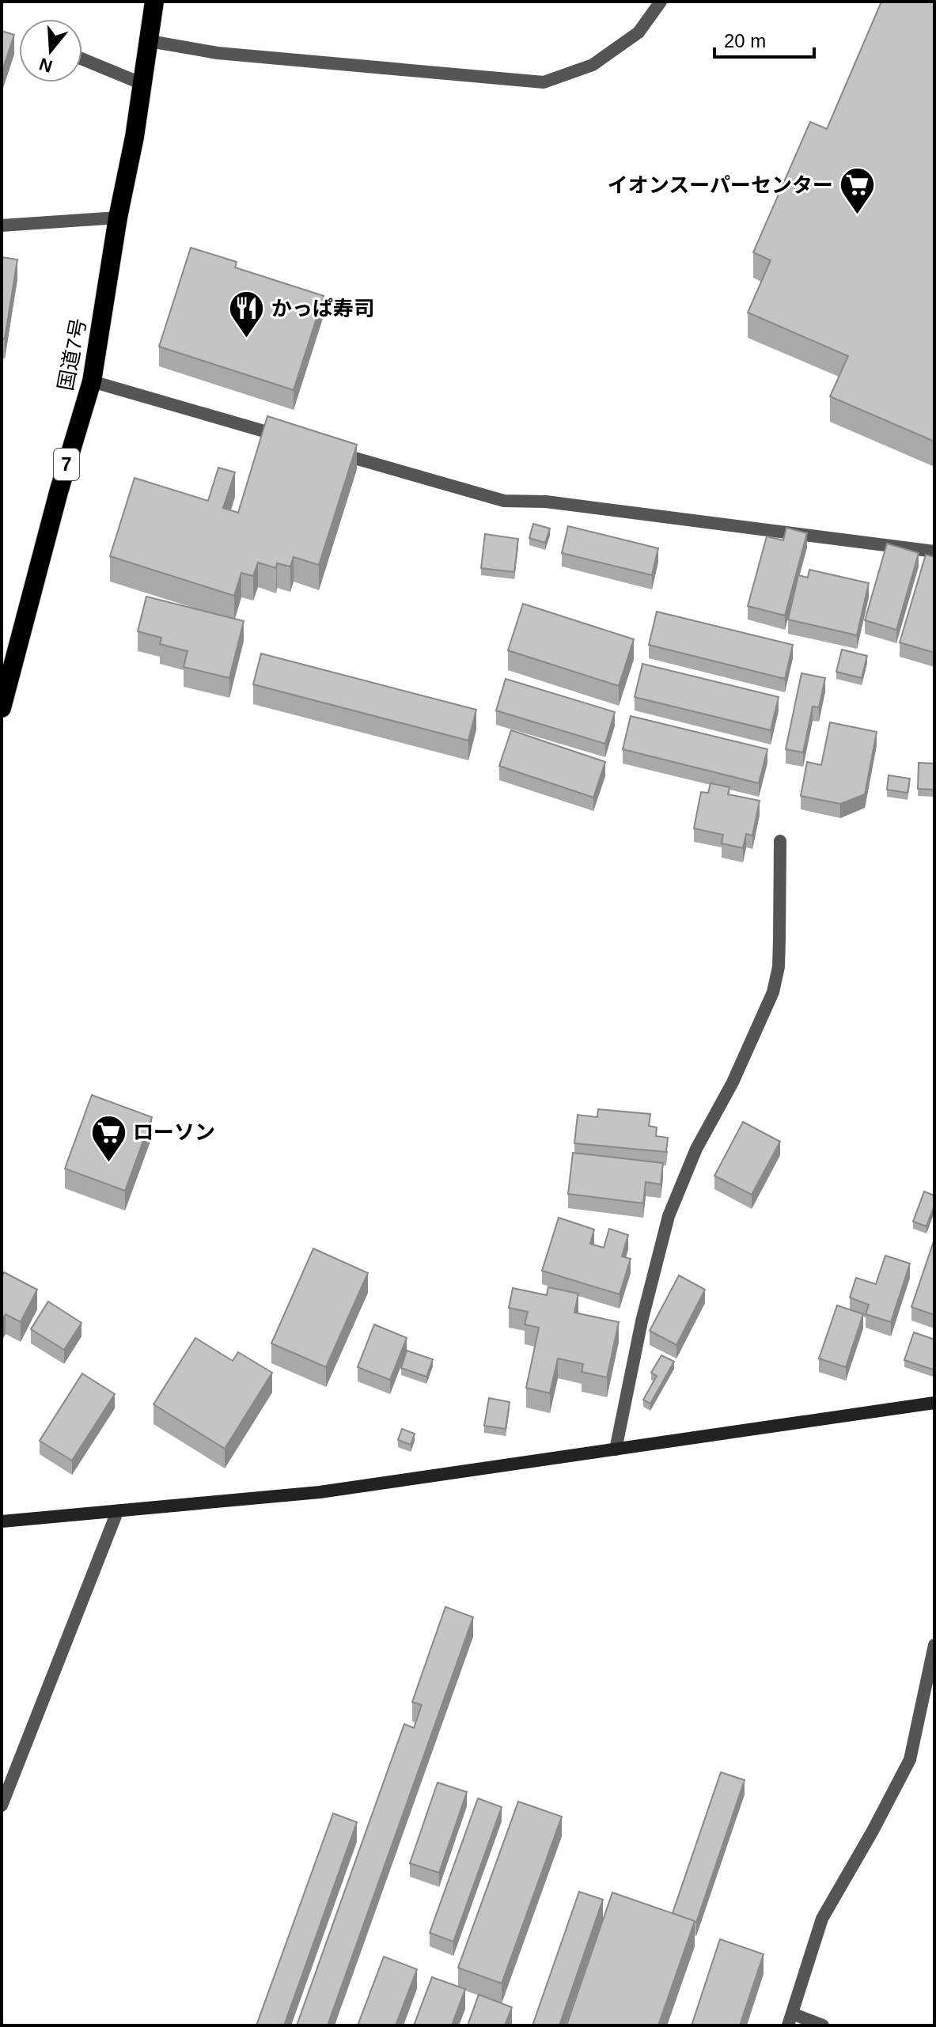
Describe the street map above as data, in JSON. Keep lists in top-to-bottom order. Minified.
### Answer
{"streets":{"highway":["国道7号","7"]},"places":{"supermarket":["イオンスーパーセンター","ローソン"],"restaurant":["かっぱ寿司"]},"scale_bar":"20 m","north":"bottom"}
